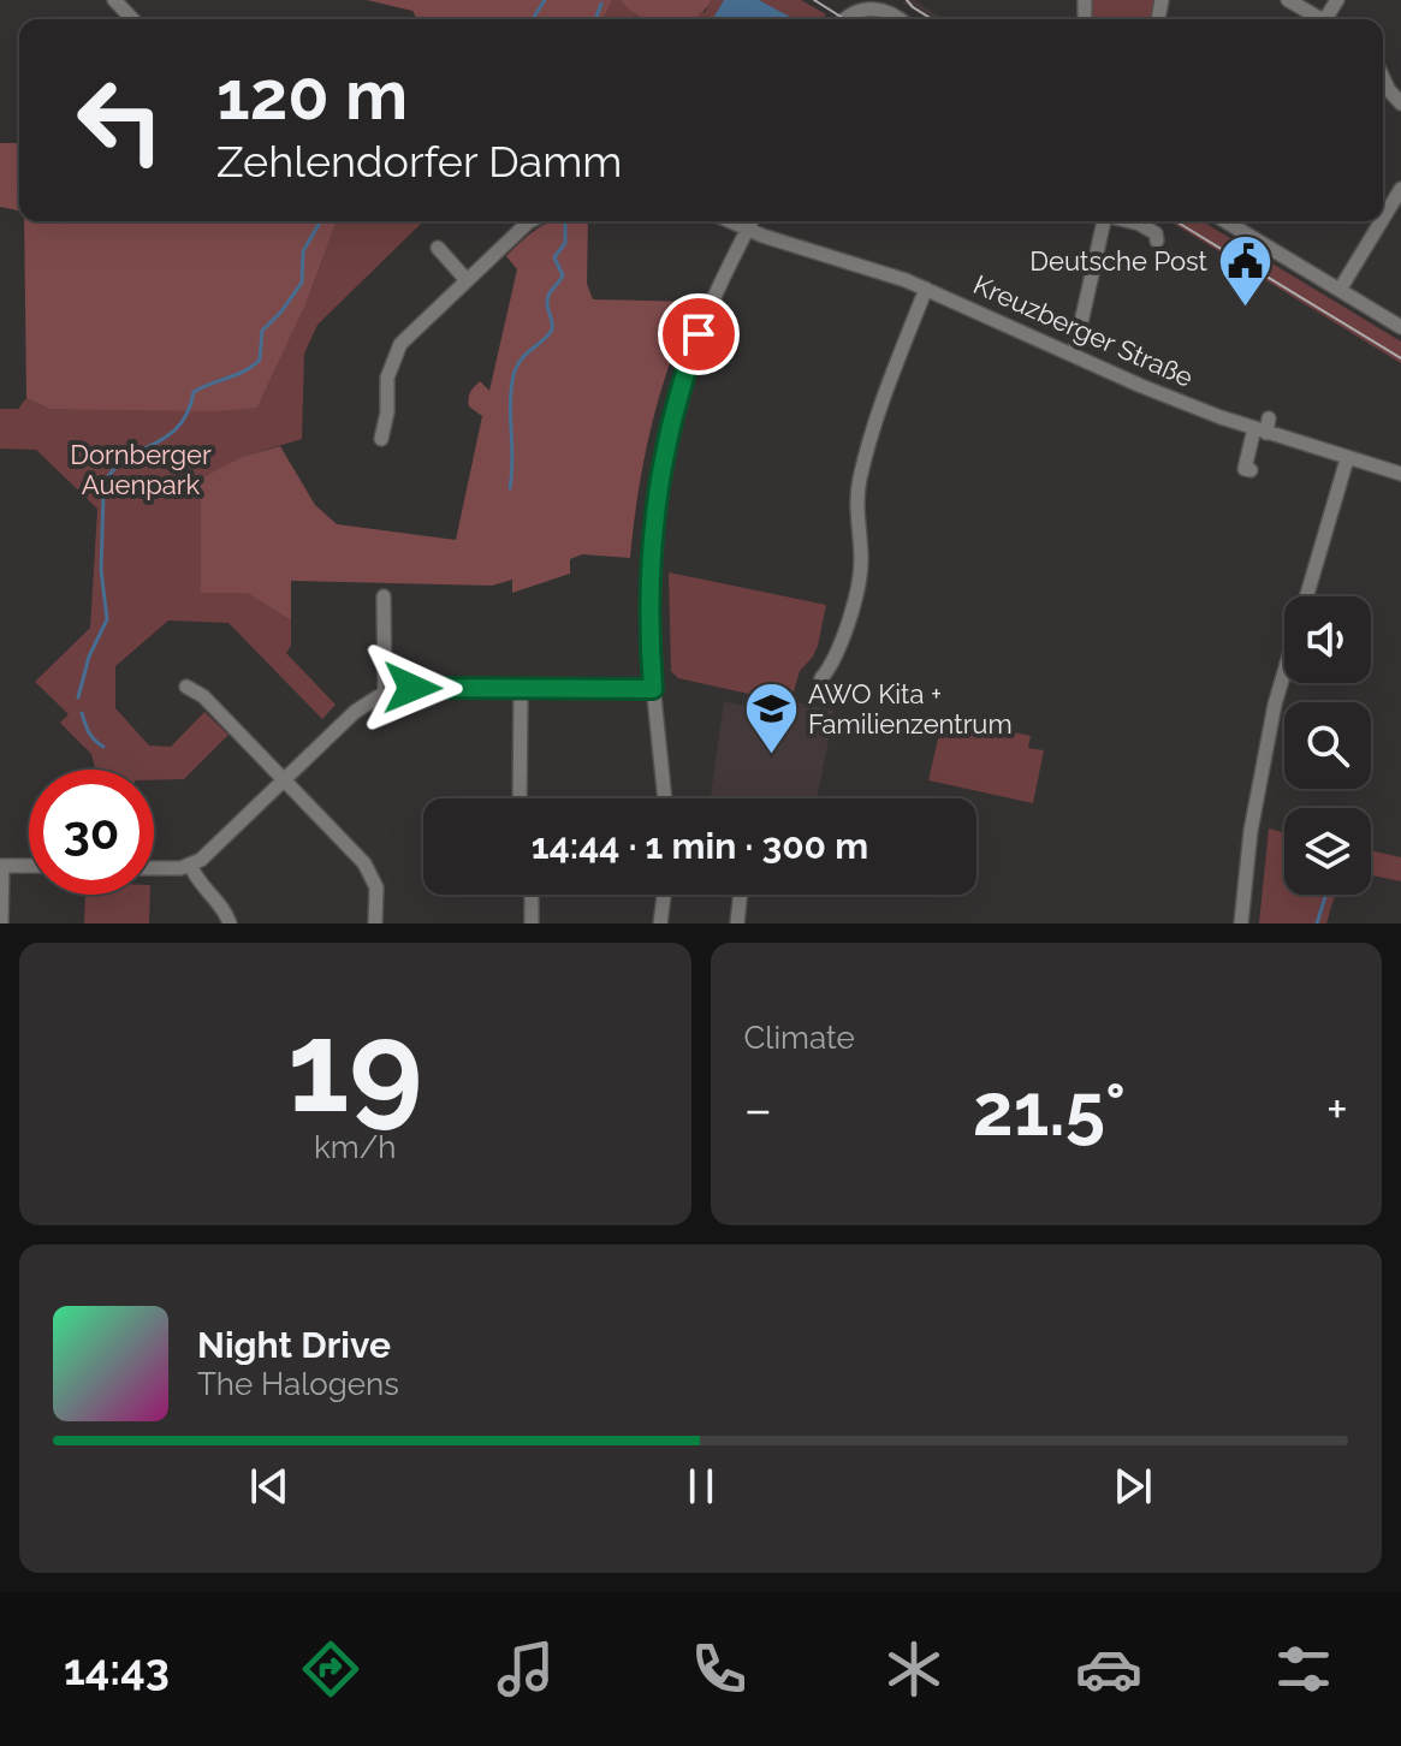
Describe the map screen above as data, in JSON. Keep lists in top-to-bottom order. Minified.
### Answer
{"streets":{"street":["Kreuzberger Straße"]},"parks":["Dornberger Auenpark"],"places":{"public building":["Deutsche Post"],"school or university":["AWO Kita + Familienzentrum"]},"page":{"turn":["120 m","Zehlendorfer Damm"],"limit":"30","trip":"14:44 · 1 min · 300 m","tile":[["19","km/h"],"Climate"],"heat":["−","21.5°","+"],"song":["Night Drive","The Halogens"],"tabs":"14:43"}}
